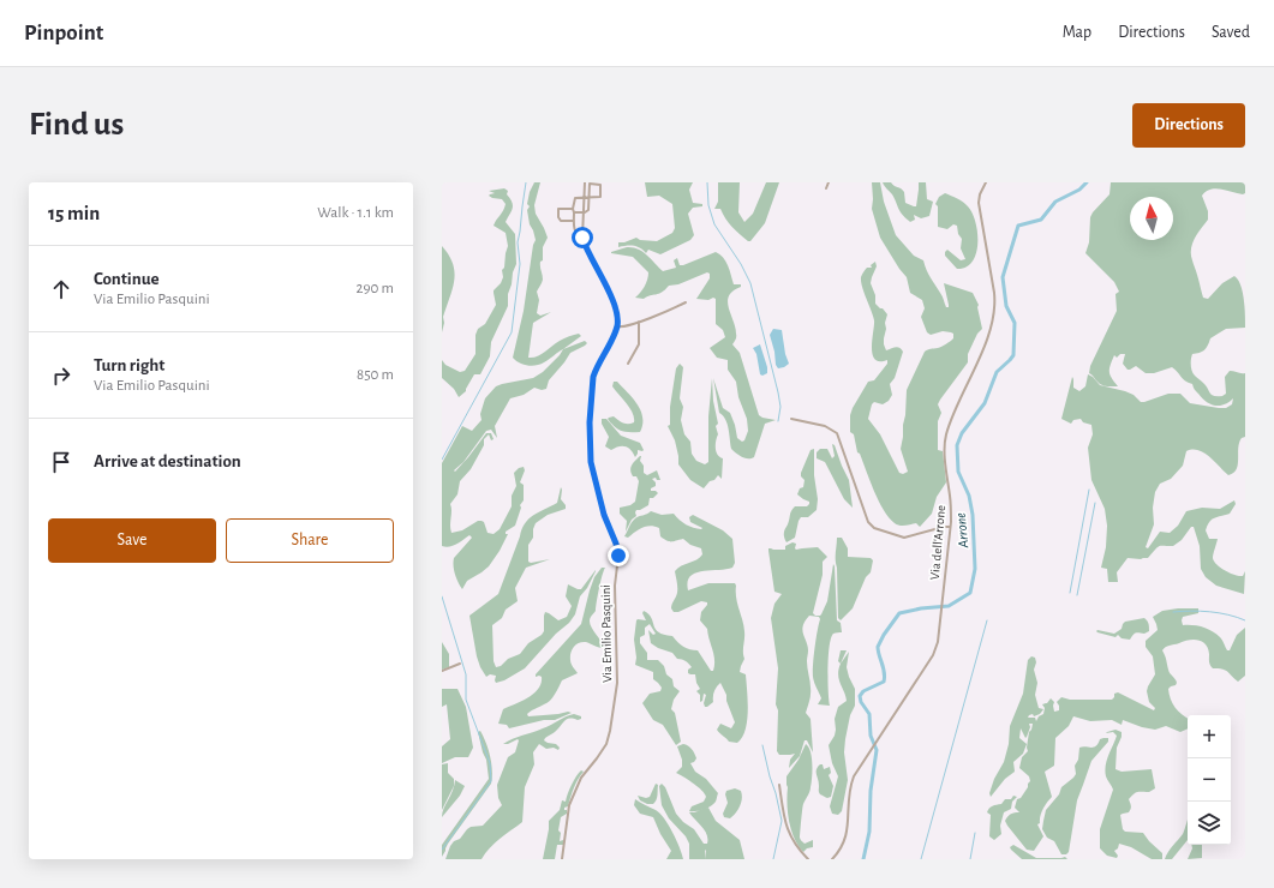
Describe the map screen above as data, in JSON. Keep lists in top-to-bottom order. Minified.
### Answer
{"streets":{"street":["Via dell'Arrone","Via Emilio Pasquini"]},"water":["Arrone"],"north":"top","page":{"header":"Pinpoint","nav":["Map","Directions","Saved"],"buttons":["Directions",["Save","Share"]],"title":"Find us","heading":["15 min","Walk · 1.1 km"],"list":[["Continue","Via Emilio Pasquini","290 m"],["Turn right","Via Emilio Pasquini","850 m"],"Arrive at destination"],"map_buttons":["+","−"]}}
